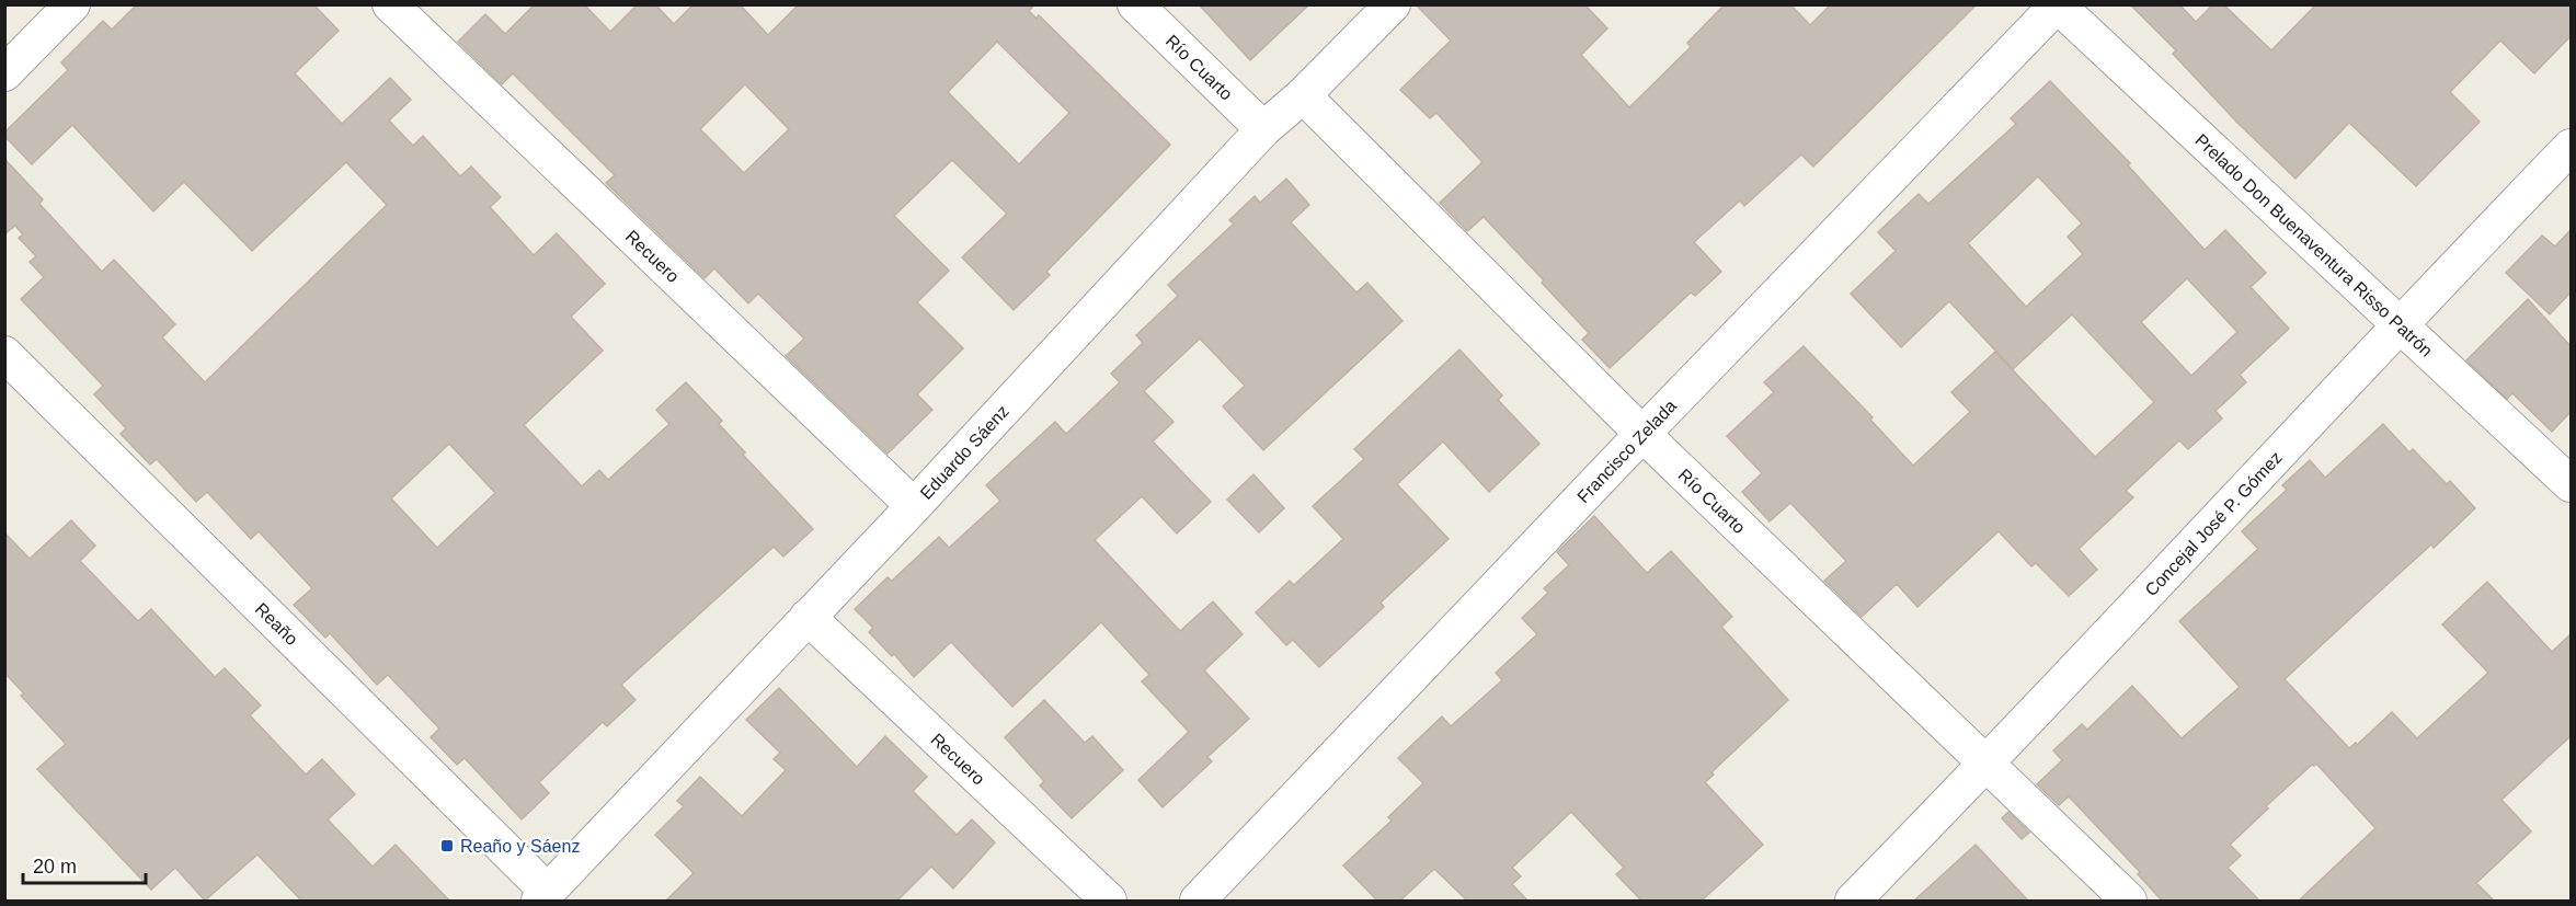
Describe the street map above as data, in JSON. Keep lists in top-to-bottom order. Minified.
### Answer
{"streets":{"street":["Río Cuarto","Prelado Don Buenaventura Risso Patrón","Recuero","Eduardo Sáenz","Francisco Zelada","Concejal José P. Gómez","Reaño"]},"crossings":[["Río Cuarto","Eduardo Sáenz"],["Río Cuarto","Francisco Zelada"],["Río Cuarto","Concejal José P. Gómez"],["Prelado Don Buenaventura Risso Patrón","Francisco Zelada"],["Prelado Don Buenaventura Risso Patrón","Concejal José P. Gómez"],["Recuero","Eduardo Sáenz"],["Eduardo Sáenz","Reaño"]],"places":{"transit":["Reaño y Sáenz"]},"scale_bar":"20 m"}
